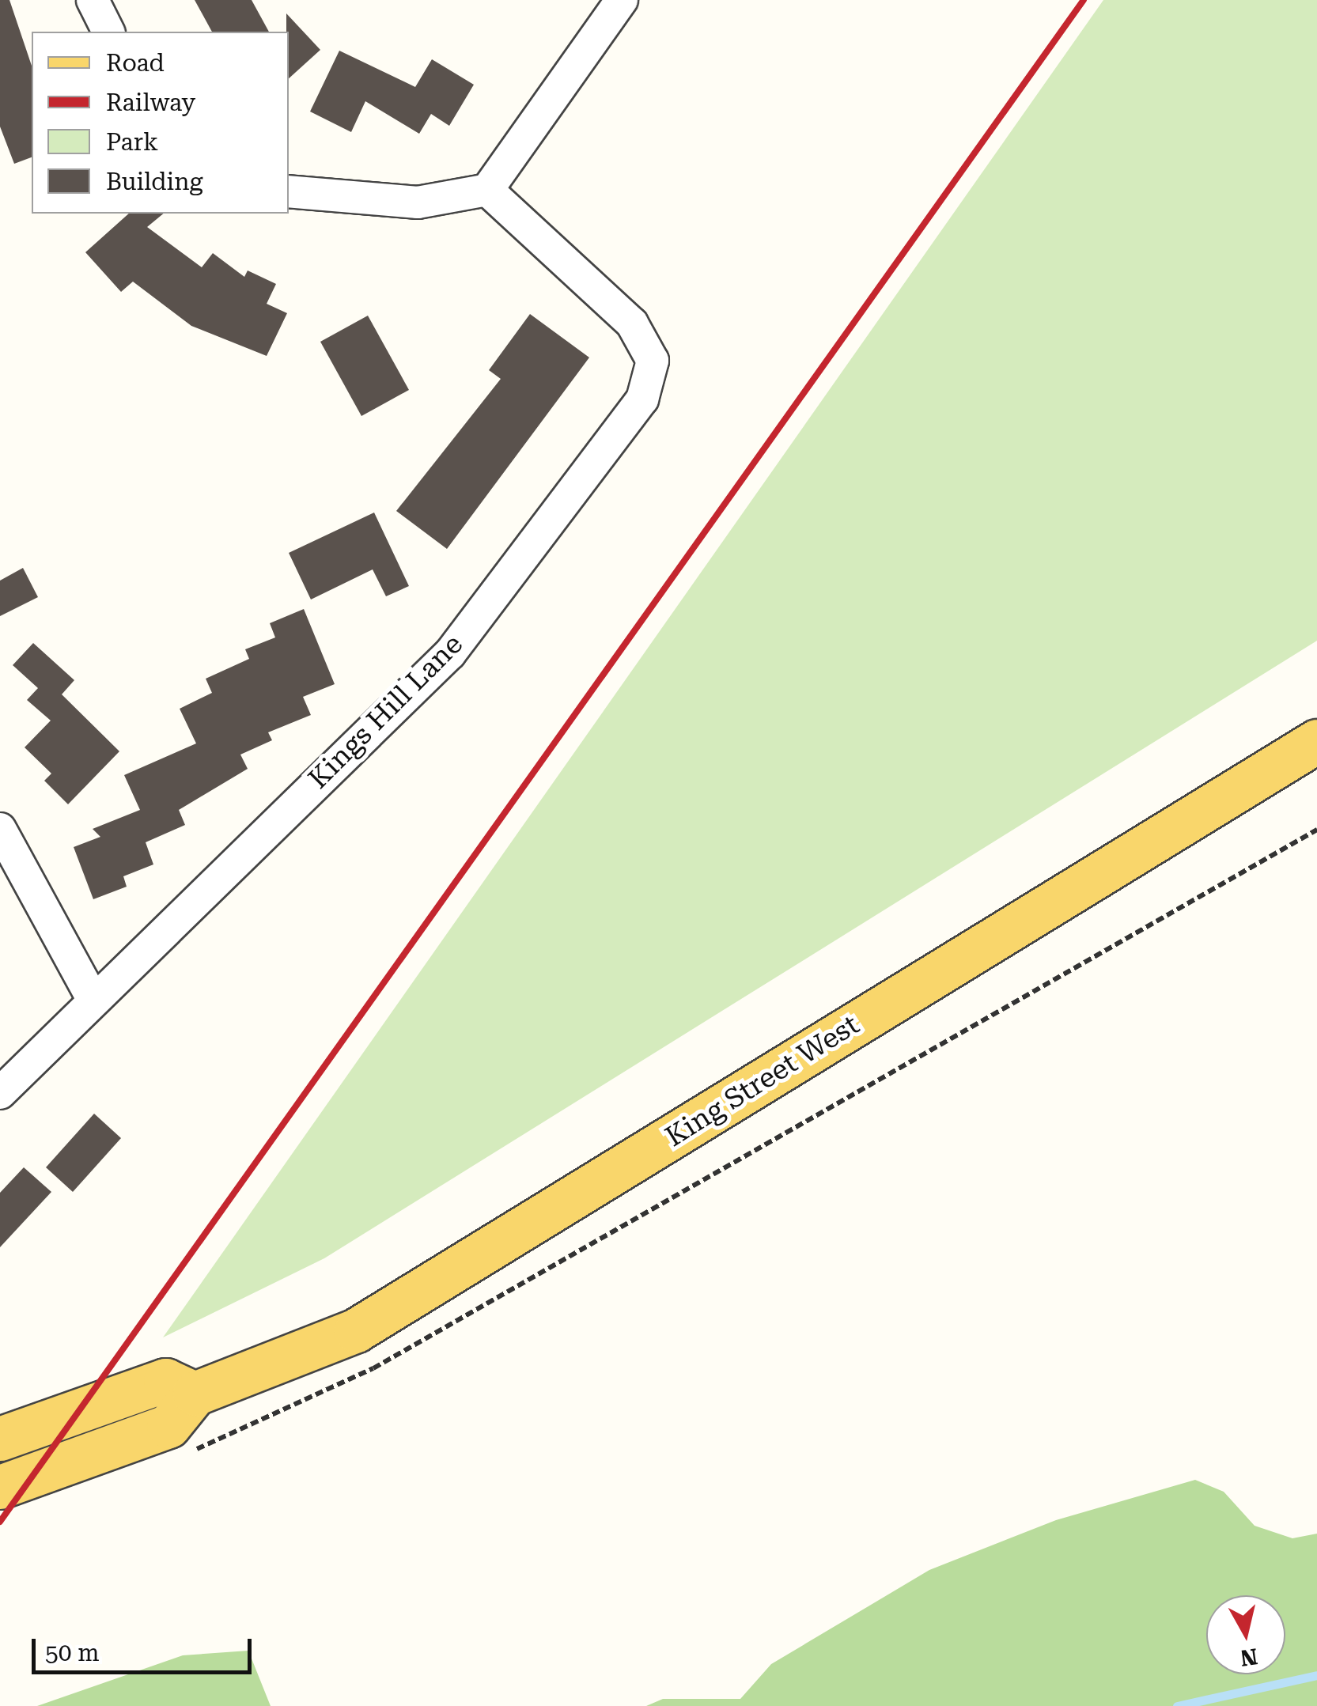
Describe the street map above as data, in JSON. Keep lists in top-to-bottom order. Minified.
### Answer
{"streets":{"main road":["King Street West"],"street":["Kings Hill Lane"]},"legend":["Road","Railway","Park","Building"],"scale_bar":"50 m","north":"bottom"}
